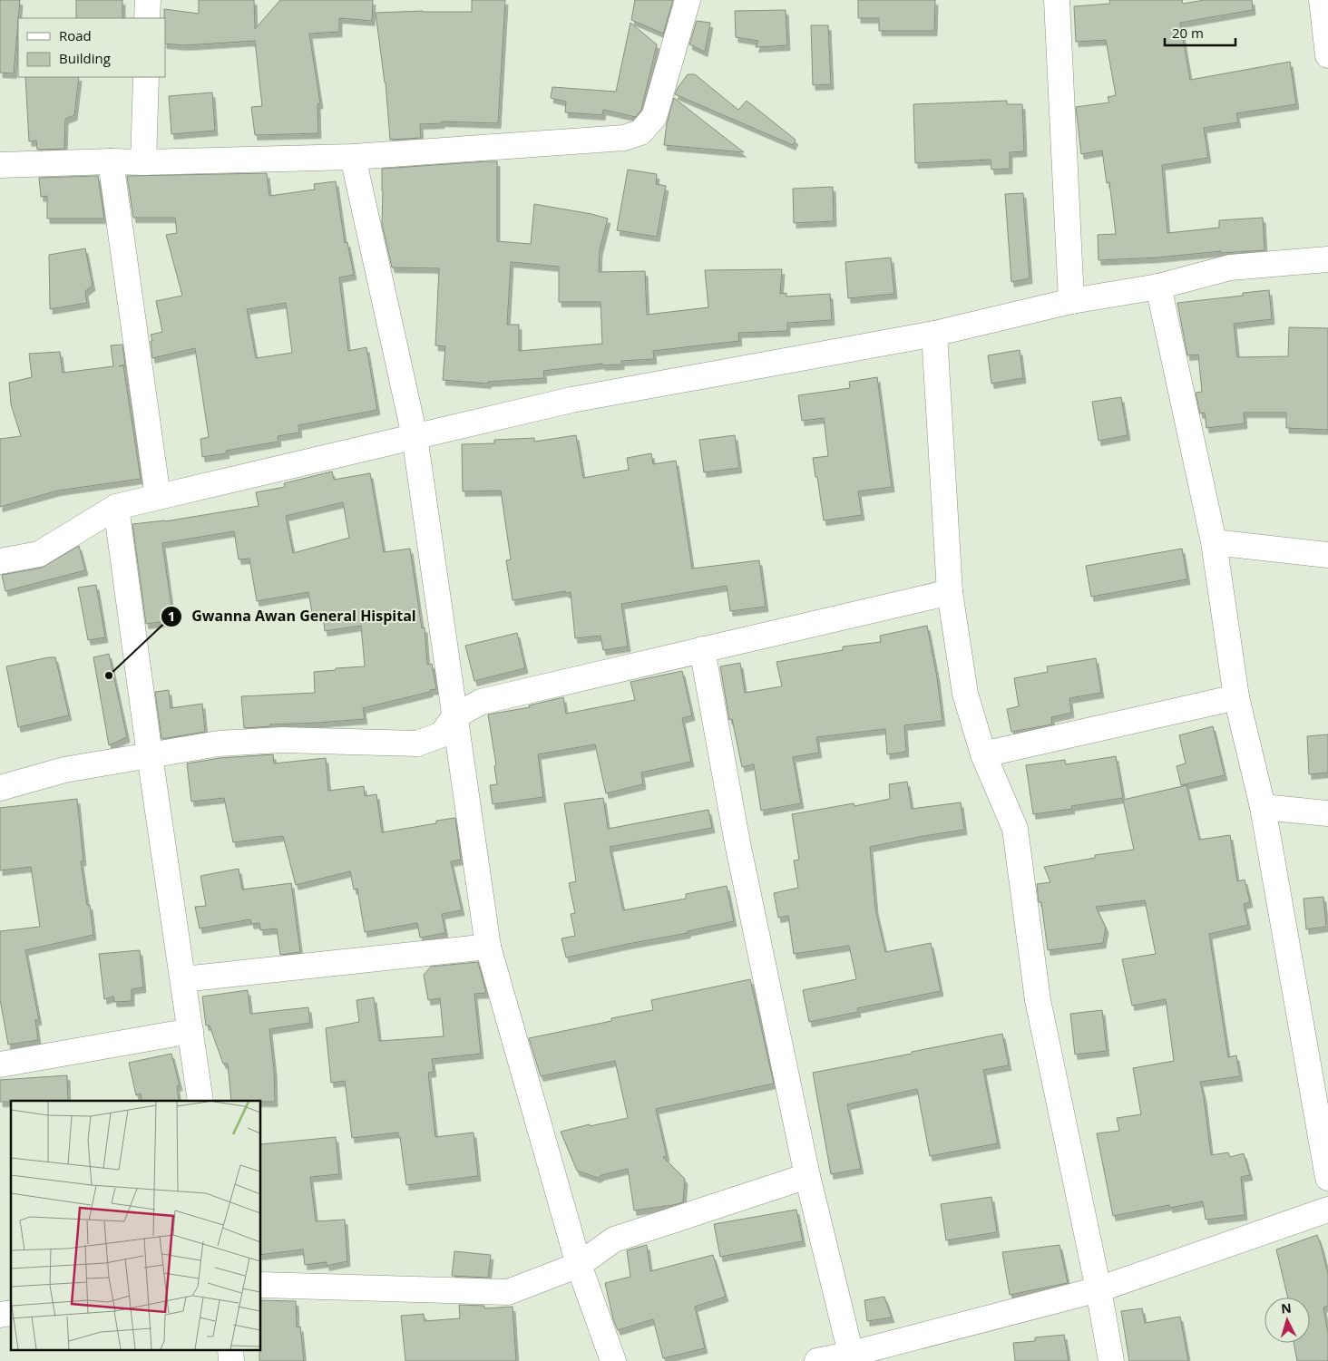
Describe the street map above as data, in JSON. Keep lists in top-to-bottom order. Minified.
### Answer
{"places":["Gwanna Awan General Hispital"],"legend":["Road","Building"],"scale_bar":"20 m","north":"top"}
